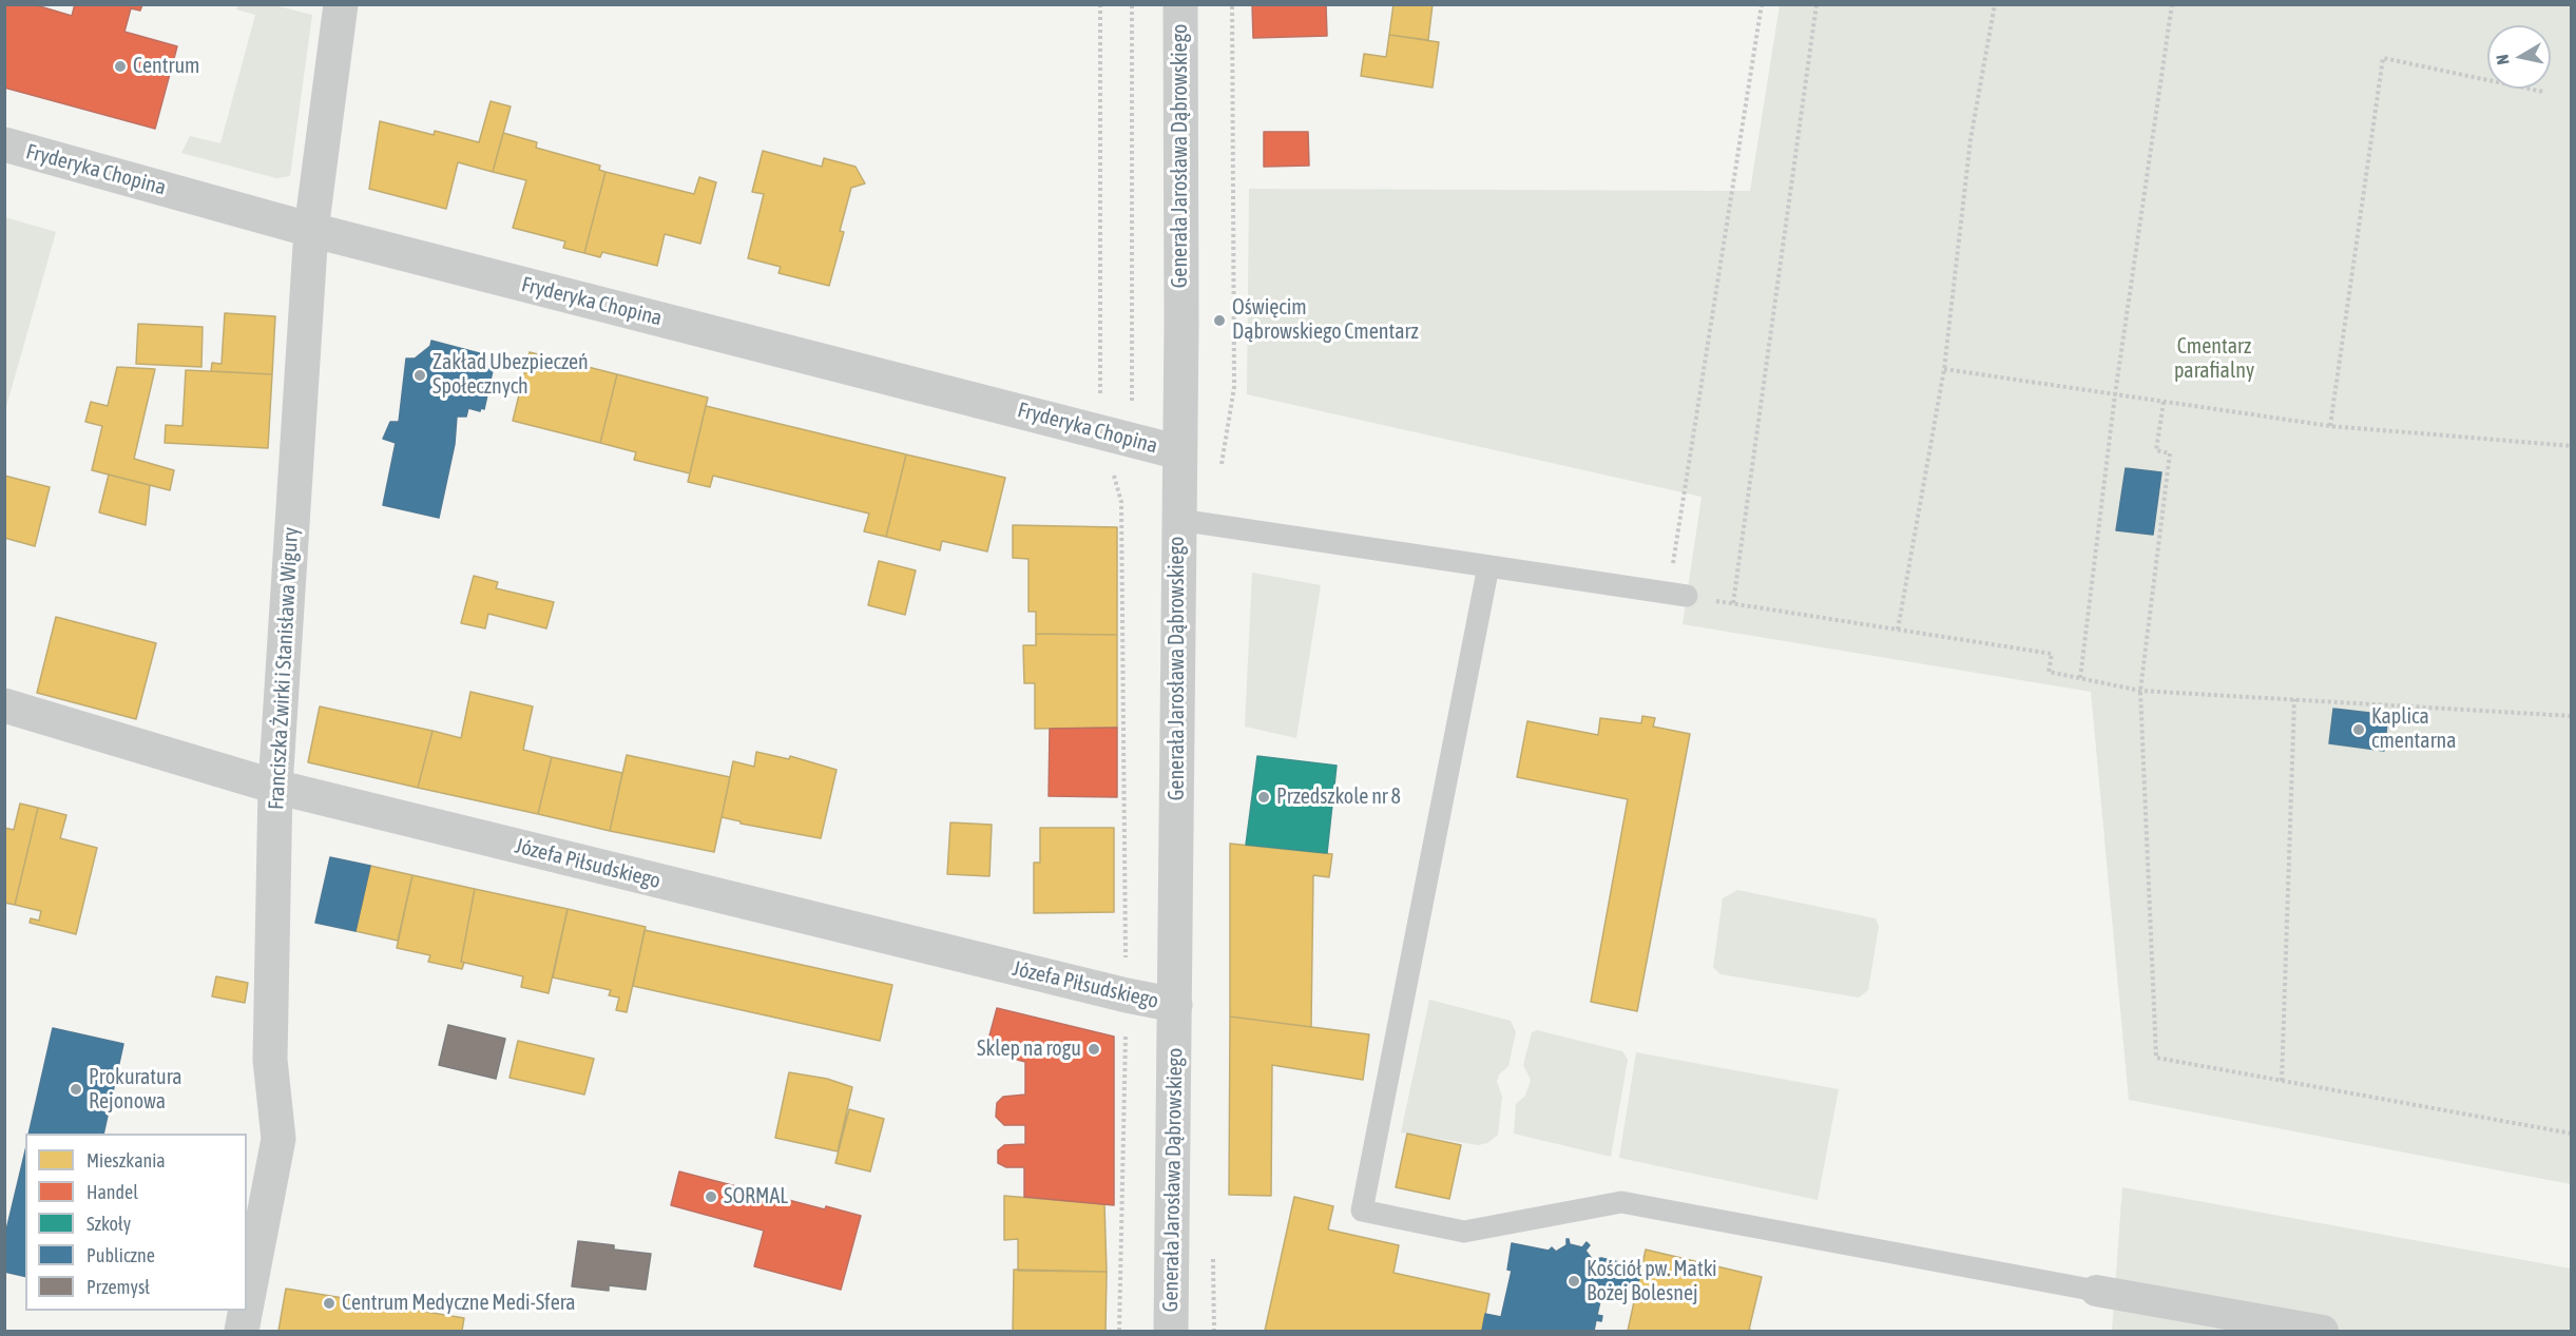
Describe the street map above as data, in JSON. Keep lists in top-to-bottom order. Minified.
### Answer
{"streets":{"street":["Generała Jarosława Dąbrowskiego","Fryderyka Chopina","Franciszka Żwirki i Stanisława Wigury","Józefa Piłsudskiego"]},"crossings":[["Generała Jarosława Dąbrowskiego","Fryderyka Chopina"],["Generała Jarosława Dąbrowskiego","Józefa Piłsudskiego"],["Fryderyka Chopina","Franciszka Żwirki i Stanisława Wigury"],["Franciszka Żwirki i Stanisława Wigury","Józefa Piłsudskiego"]],"parks":["Cmentarz parafialny"],"places":["Centrum","Oświęcim Dąbrowskiego Cmentarz","Zakład Ubezpieczeń Społecznych","Kaplica cmentarna","Przedszkole nr 8","Sklep na rogu","Prokuratura Rejonowa","SORMAL","Kościół pw. Matki Bożej Bolesnej","Centrum Medyczne Medi-Sfera"],"legend":["Mieszkania","Handel","Szkoły","Publiczne","Przemysł"],"north":"left"}
